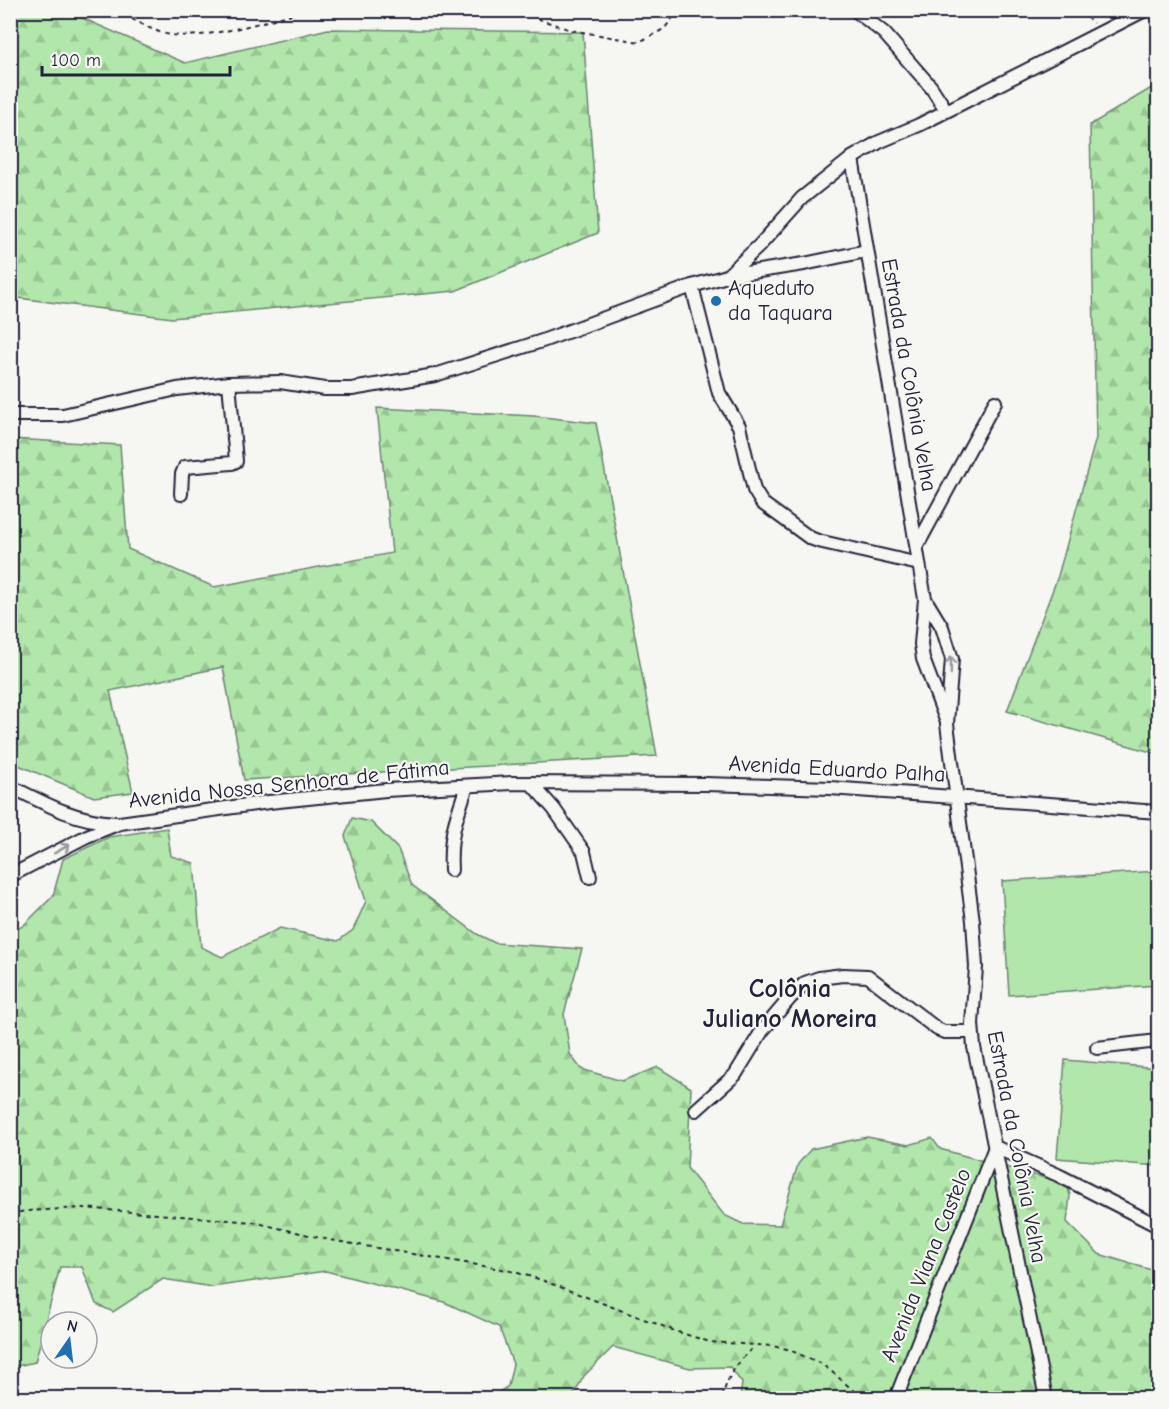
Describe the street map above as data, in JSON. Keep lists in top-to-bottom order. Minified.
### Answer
{"streets":{"street":["Estrada da Colônia Velha","Avenida Eduardo Palha","Avenida Nossa Senhora de Fátima","Avenida Viana Castelo"]},"crossings":[["Estrada da Colônia Velha","Avenida Eduardo Palha"],["Estrada da Colônia Velha","Avenida Viana Castelo"],["Avenida Eduardo Palha","Avenida Nossa Senhora de Fátima"]],"districts":["Colônia Juliano Moreira"],"places":["Aqueduto da Taquara"],"scale_bar":"100 m","north":"top"}
